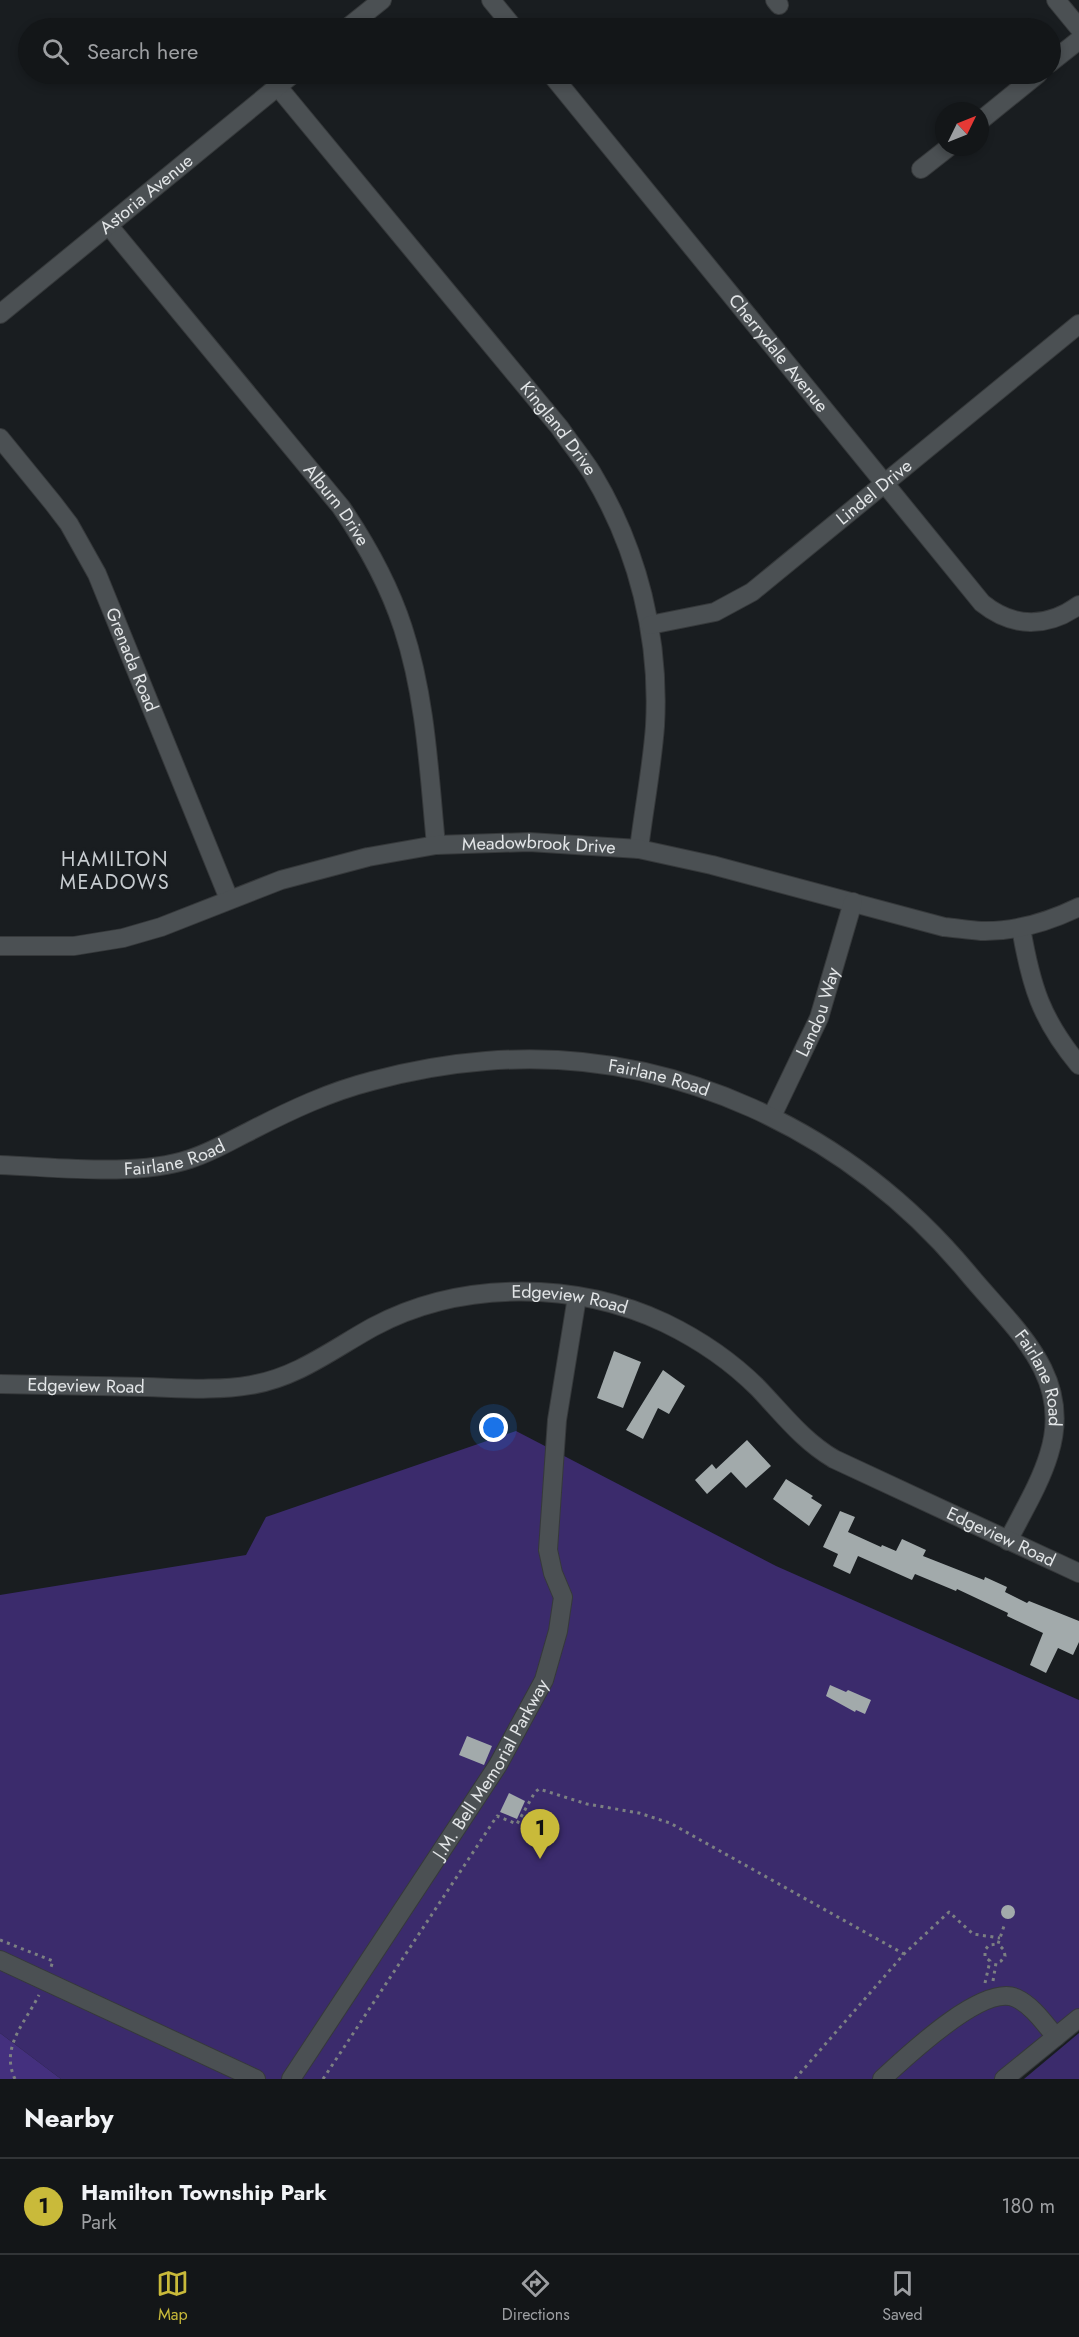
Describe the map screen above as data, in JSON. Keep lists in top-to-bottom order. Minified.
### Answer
{"streets":{"street":["Astoria Avenue","Cherrydale Avenue","Kingland Drive","Lindel Drive","Alburn Drive","Grenada Road","Meadowbrook Drive","Landou Way","Fairlane Road","Edgeview Road","J.M. Bell Memorial Parkway"]},"crossings":[["Astoria Avenue","Kingland Drive"],["Astoria Avenue","Alburn Drive"],["Cherrydale Avenue","Lindel Drive"],["Kingland Drive","Lindel Drive"],["Kingland Drive","Meadowbrook Drive"],["Alburn Drive","Meadowbrook Drive"],["Grenada Road","Meadowbrook Drive"],["Meadowbrook Drive","Landou Way"],["Landou Way","Fairlane Road"],["Fairlane Road","Edgeview Road"],["Edgeview Road","J.M. Bell Memorial Parkway"]],"districts":["HAMILTON MEADOWS"],"north":"top right","page":{"search":"Search here","pins":"1","heading":"Nearby","list":[{"mark":"1","name":"Hamilton Township Park","note":"Park","value":"180 m"}],"nav":["Map","Directions","Saved"]}}
